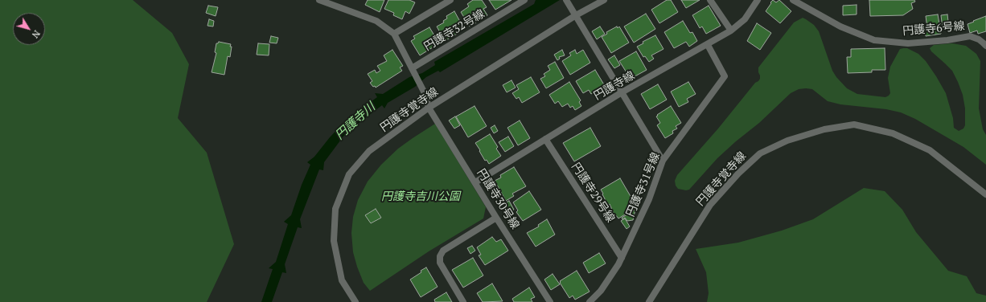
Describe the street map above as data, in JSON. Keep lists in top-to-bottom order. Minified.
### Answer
{"streets":{"street":["円護寺6号線","円護寺32号線","円護寺線","円護寺覚寺線","円護寺31号線","円護寺29号線","円護寺30号線"]},"crossings":[["円護寺32号線","円護寺30号線"],["円護寺線","円護寺31号線"],["円護寺線","円護寺29号線"],["円護寺線","円護寺30号線"],["円護寺覚寺線","円護寺30号線"],["円護寺31号線","円護寺29号線"]],"water":["円護寺川"],"parks":["円護寺吉川公園"],"north":"bottom right"}
